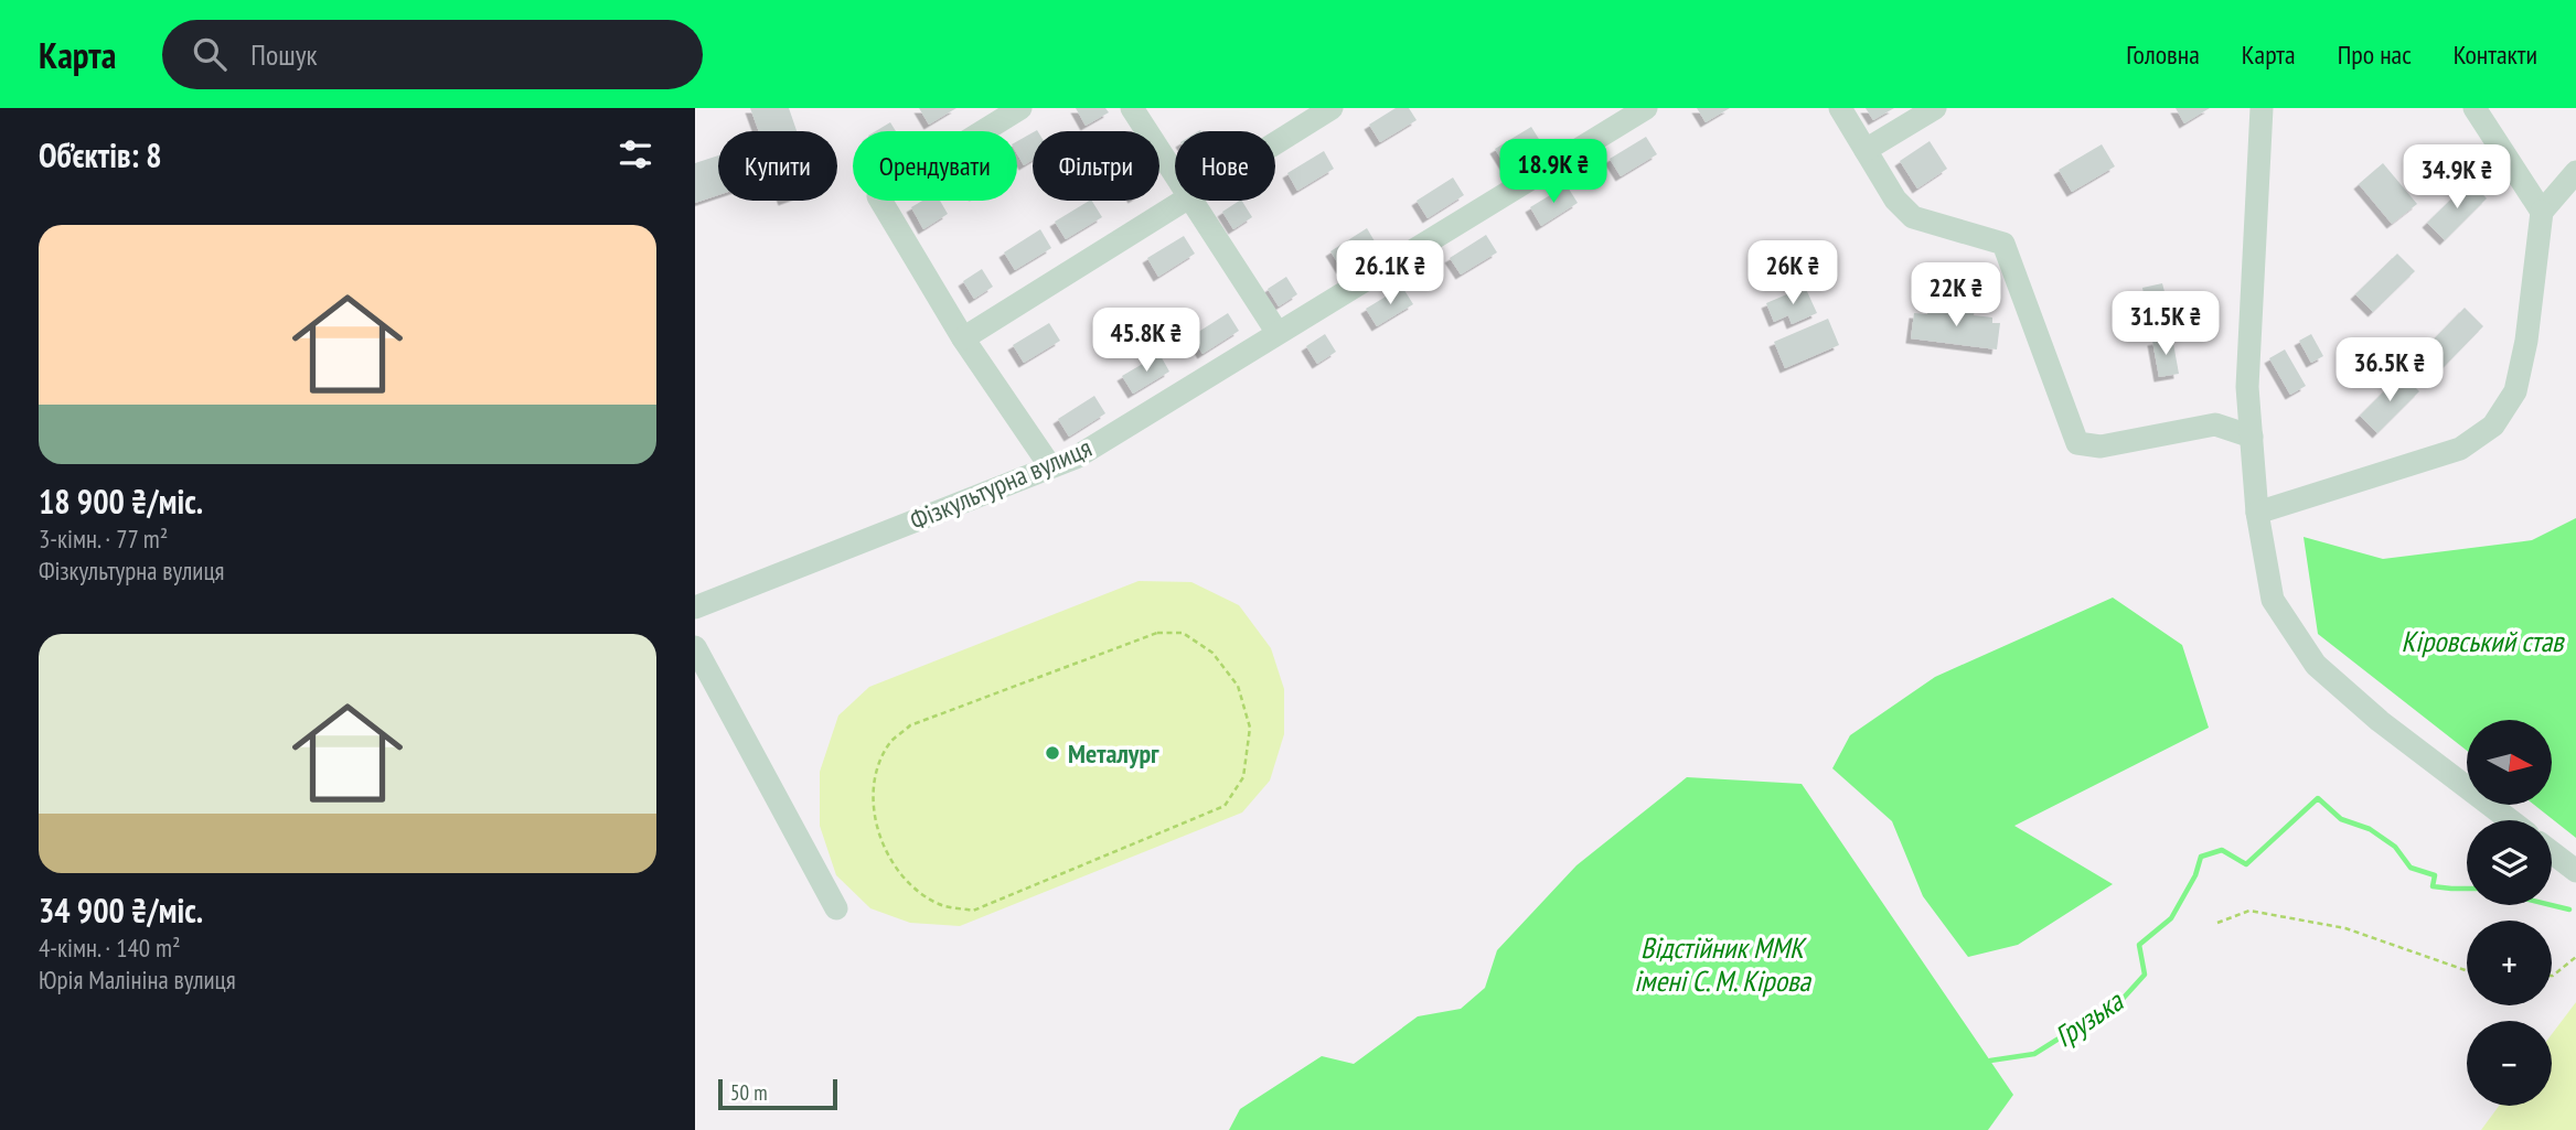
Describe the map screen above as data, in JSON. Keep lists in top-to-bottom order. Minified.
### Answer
{"streets":{"street":["Фiзкультурна вулиця"]},"water":["Кіровський став","Відстійник ММК імені С. М. Кірова","Грузька"],"places":["Металург"],"scale_bar":"50 m","north":"right","page":{"header":"Карта","search":"Пошук","nav":["Головна","Карта","Про нас","Контакти"],"heading":"Об’єктів: 8","chip":["Купити","Орендувати","Фільтри","Нове"],"price":["18.9K ₴","34.9K ₴","26.1K ₴","26K ₴","22K ₴","31.5K ₴","45.8K ₴","36.5K ₴"],"list":[{"name":"18 900 ₴/міс.","note":"3-кімн. · 77 m² · Фiзкультурна вулиця"},{"name":"34 900 ₴/міс.","note":"4-кімн. · 140 m² · Юрія Малініна вулиця"}],"map_buttons":["+","−"],"scale":"50 m"}}
